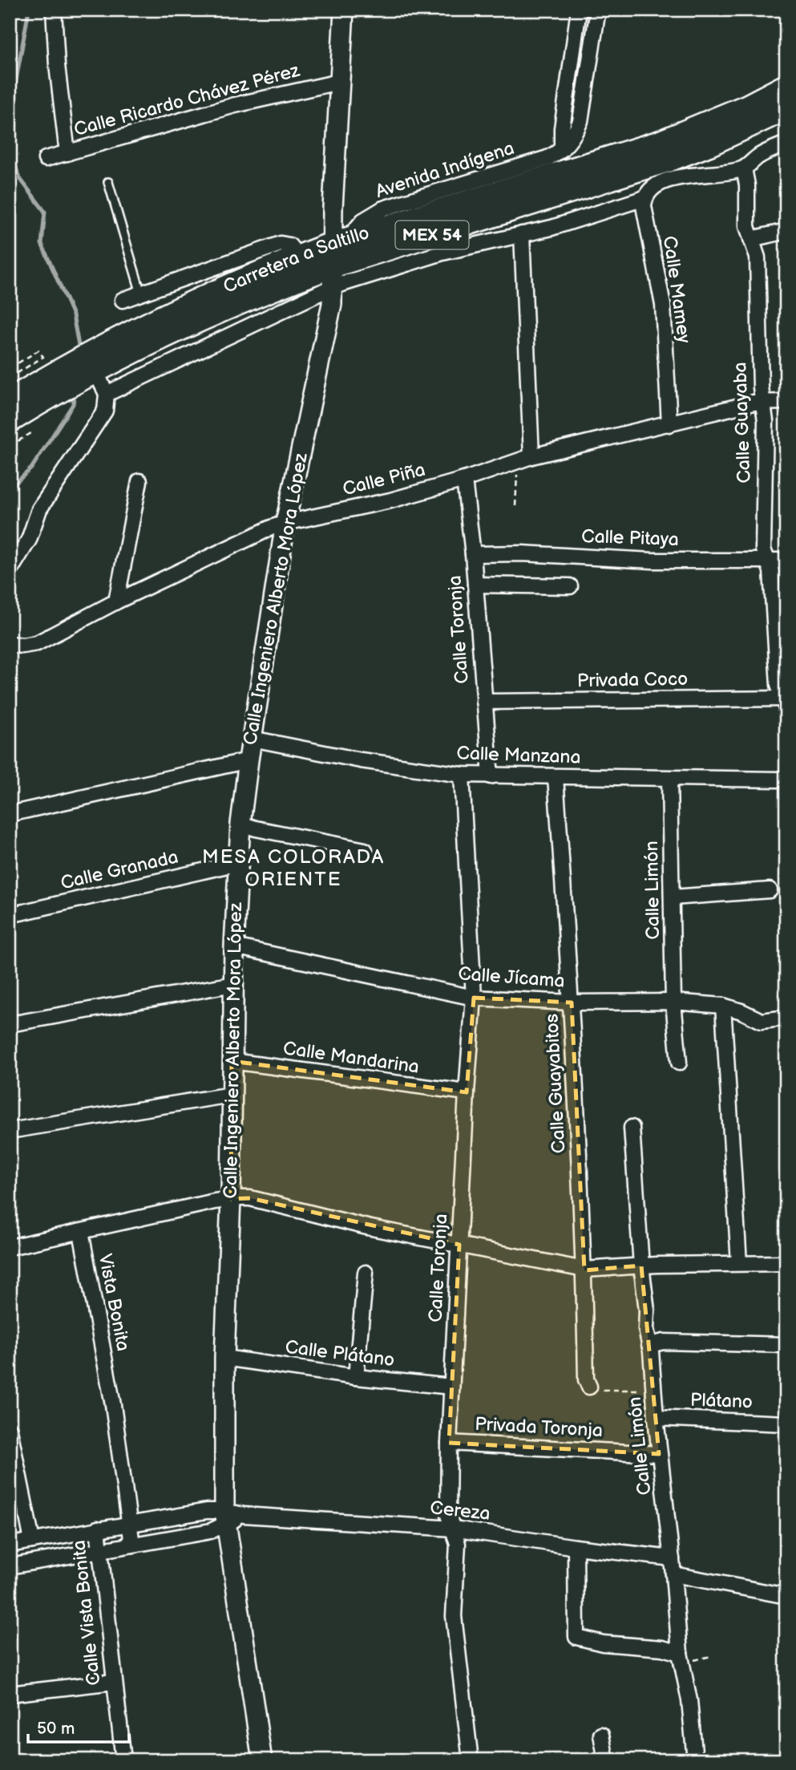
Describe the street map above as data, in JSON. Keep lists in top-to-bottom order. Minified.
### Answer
{"streets":{"main road":["MEX 54","Carretera a Saltillo"],"street":["Calle Ricardo Chávez Pérez","Avenida Indígena","Calle Mamey","Calle Guayaba","Calle Piña","Calle Pitaya","Calle Ingeniero Alberto Mora López","Calle Toronja","Privada Coco","Calle Manzana","Calle Granada","Calle Limón","Calle Jícama","Calle Mandarina","Calle Guayabitos","Vista Bonita","Calle Plátano","Plátano","Privada Toronja","Cereza","Calle Vista Bonita"]},"crossings":[["Calle Ricardo Chávez Pérez","Calle Ingeniero Alberto Mora López"],["Avenida Indígena","Carretera a Saltillo"],["Avenida Indígena","Calle Ingeniero Alberto Mora López"],["Carretera a Saltillo","Calle Ingeniero Alberto Mora López"],["Calle Mamey","Calle Piña"],["Calle Guayaba","Calle Piña"],["Calle Guayaba","Calle Pitaya"],["Calle Guayaba","Privada Coco"],["Calle Piña","Calle Ingeniero Alberto Mora López"],["Calle Piña","Calle Toronja"],["Calle Pitaya","Calle Toronja"],["Calle Ingeniero Alberto Mora López","Calle Manzana"],["Calle Ingeniero Alberto Mora López","Calle Granada"],["Calle Ingeniero Alberto Mora López","Calle Jícama"],["Calle Ingeniero Alberto Mora López","Calle Mandarina"],["Calle Ingeniero Alberto Mora López","Calle Plátano"],["Calle Ingeniero Alberto Mora López","Cereza"],["Calle Toronja","Privada Coco"],["Calle Toronja","Calle Manzana"],["Calle Toronja","Calle Jícama"],["Calle Toronja","Calle Mandarina"],["Calle Toronja","Calle Plátano"],["Calle Toronja","Privada Toronja"],["Calle Toronja","Cereza"],["Calle Manzana","Calle Limón"],["Calle Manzana","Calle Guayabitos"],["Calle Limón","Calle Jícama"],["Calle Limón","Plátano"],["Calle Limón","Privada Toronja"],["Calle Limón","Cereza"],["Calle Jícama","Calle Guayabitos"]],"districts":["MESA COLORADA ORIENTE"],"scale_bar":"50 m"}
